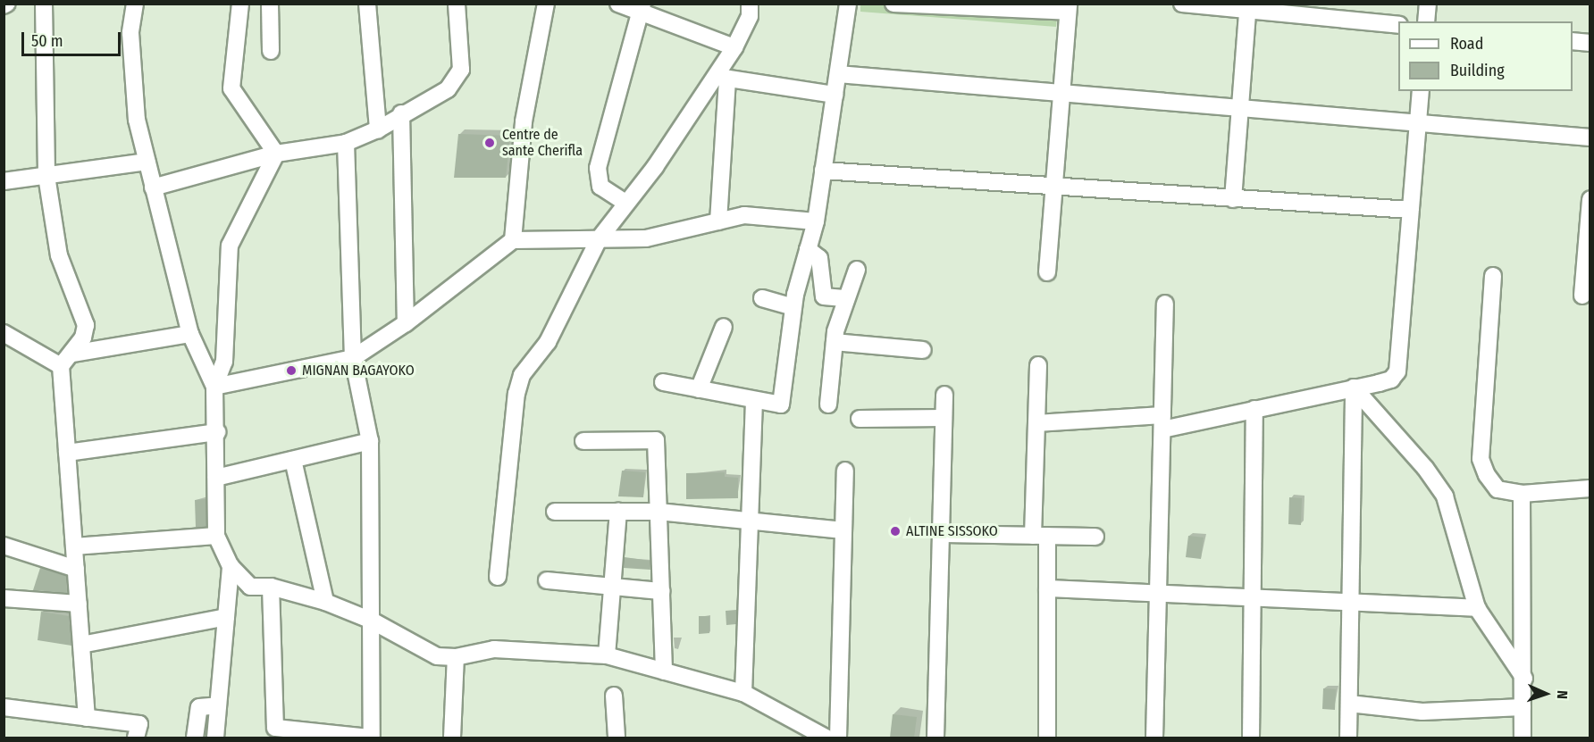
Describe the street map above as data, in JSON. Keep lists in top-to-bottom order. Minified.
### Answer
{"places":["Centre de sante Cherifla","MIGNAN BAGAYOKO","ALTINE SISSOKO"],"legend":["Road","Building"],"scale_bar":"50 m","north":"right"}
